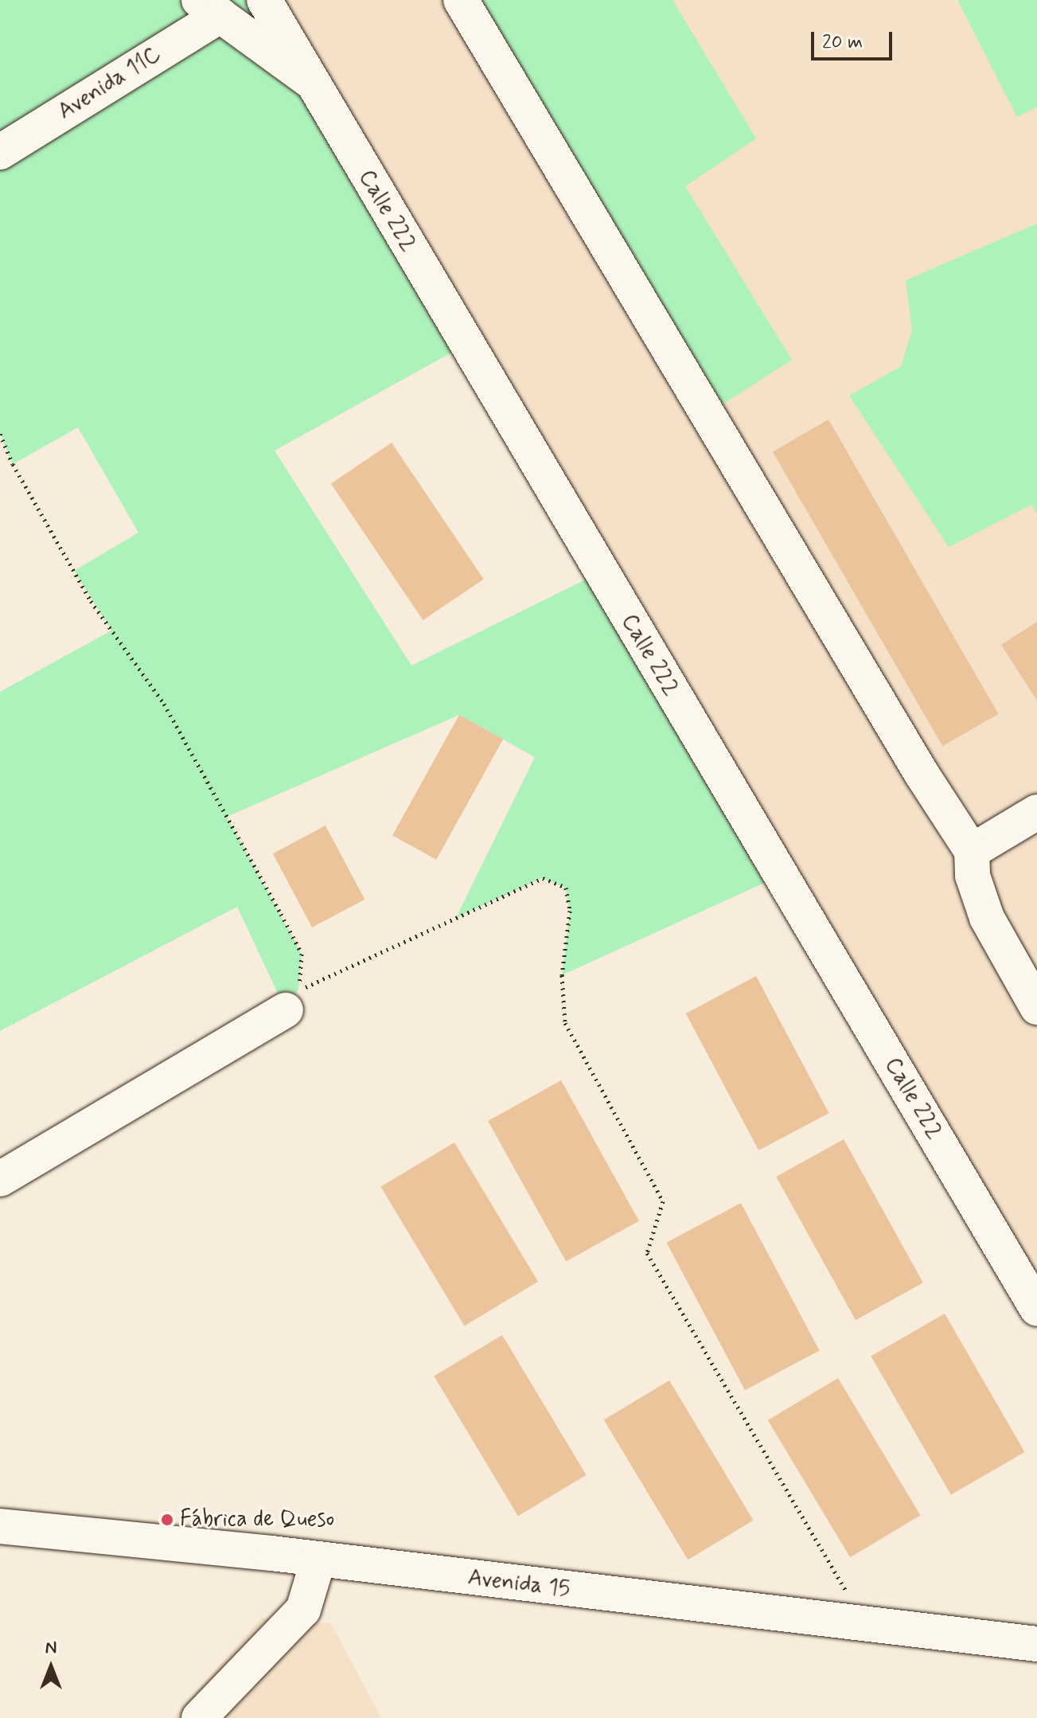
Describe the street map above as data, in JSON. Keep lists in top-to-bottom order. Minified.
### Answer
{"streets":{"main road":["Avenida 11C","Calle 222","Avenida 15"]},"places":["Fábrica de Queso"],"scale_bar":"20 m","north":"top"}
